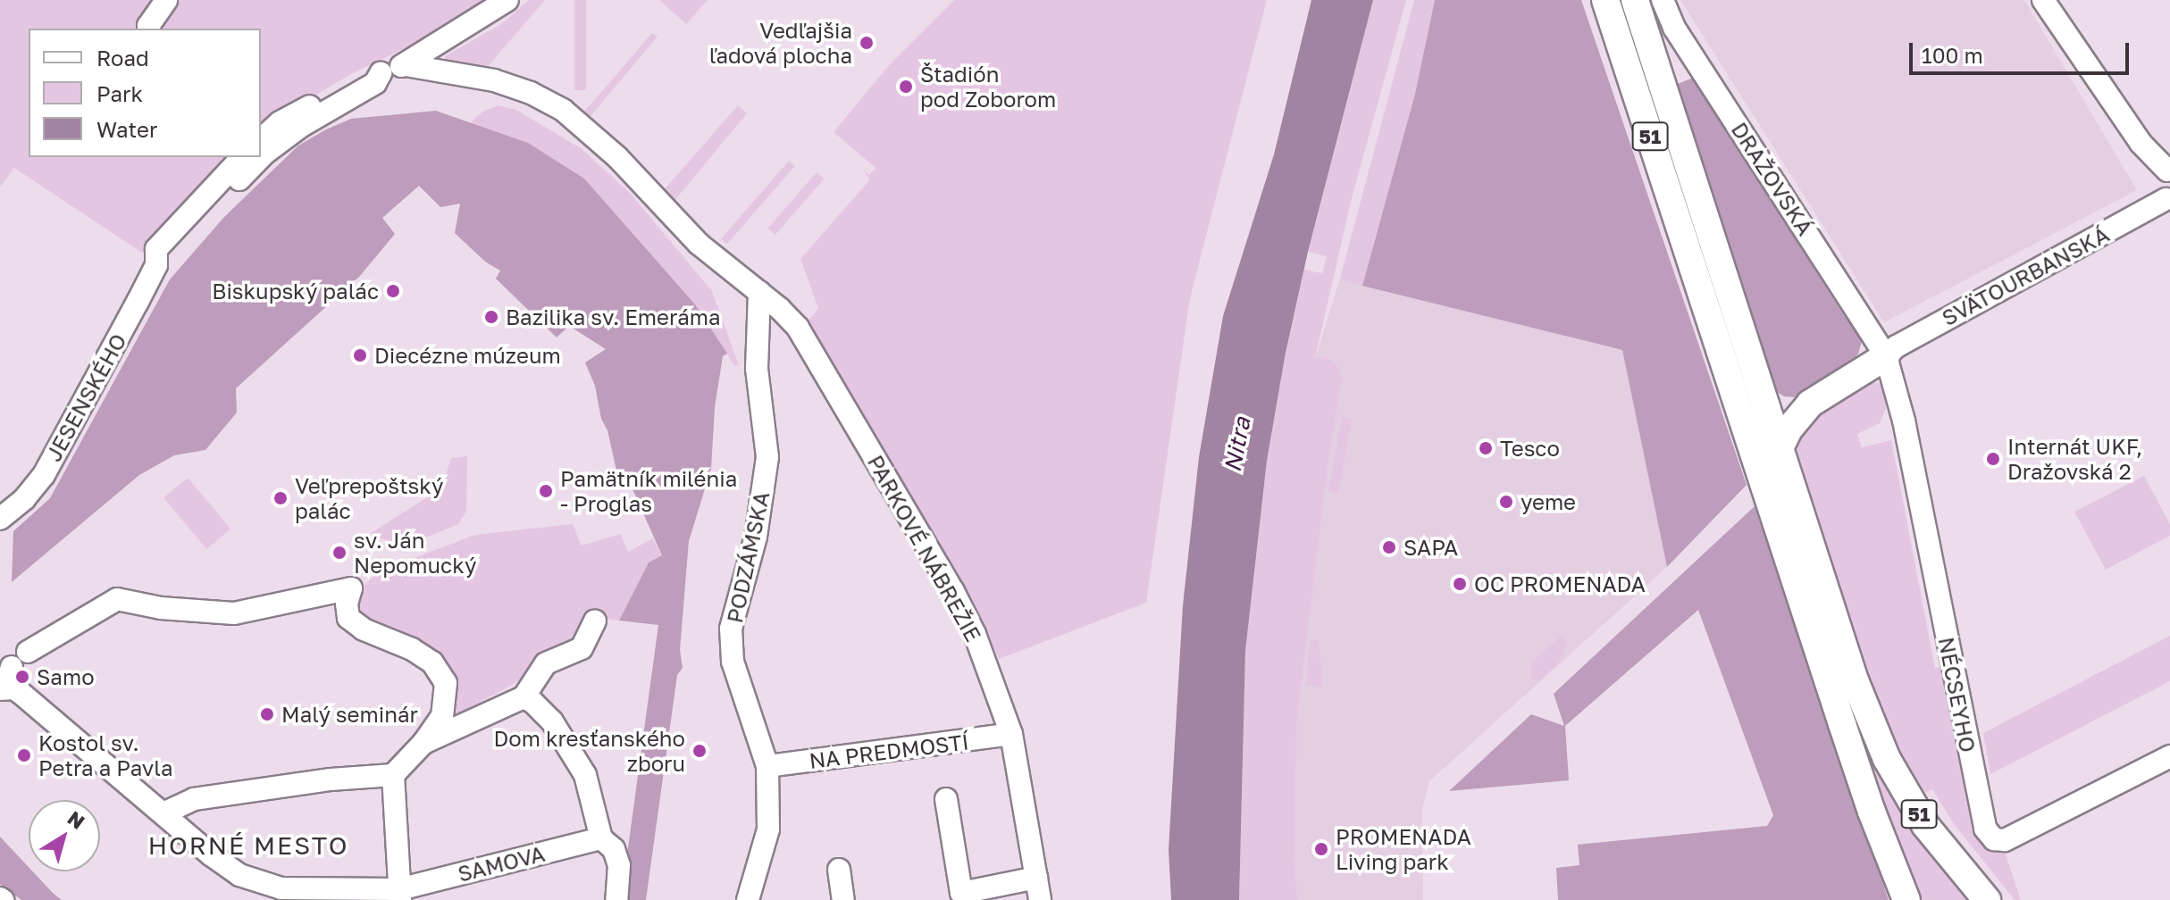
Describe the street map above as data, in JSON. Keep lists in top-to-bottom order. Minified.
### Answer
{"streets":{"main road":["51"],"street":["DRAŽOVSKÁ","SVÄTOURBANSKÁ","JESENSKÉHO","PARKOVÉ NÁBREŽIE","PODZÁMSKA","NÉCSEYHO","NA PREDMOSTÍ","SAMOVA"]},"crossings":[["DRAŽOVSKÁ","SVÄTOURBANSKÁ"],["DRAŽOVSKÁ","NÉCSEYHO"],["SVÄTOURBANSKÁ","NÉCSEYHO"],["PARKOVÉ NÁBREŽIE","PODZÁMSKA"],["PARKOVÉ NÁBREŽIE","NA PREDMOSTÍ"],["PODZÁMSKA","NA PREDMOSTÍ"]],"districts":["HORNÉ MESTO"],"water":["Nitra"],"places":["Vedľajšia ľadová plocha","Štadión pod Zoborom","Biskupský palác","Bazilika sv. Emeráma","Diecézne múzeum","Tesco","Internát UKF, Dražovská 2","Pamätník milénia - Proglas","Veľprepoštský palác","yeme","SAPA","sv. Ján Nepomucký","OC PROMENADA","Samo","Malý seminár","Dom kresťanského zboru","Kostol sv. Petra a Pavla","PROMENADA Living park"],"legend":["Road","Park","Water"],"scale_bar":"100 m","north":"top right"}
